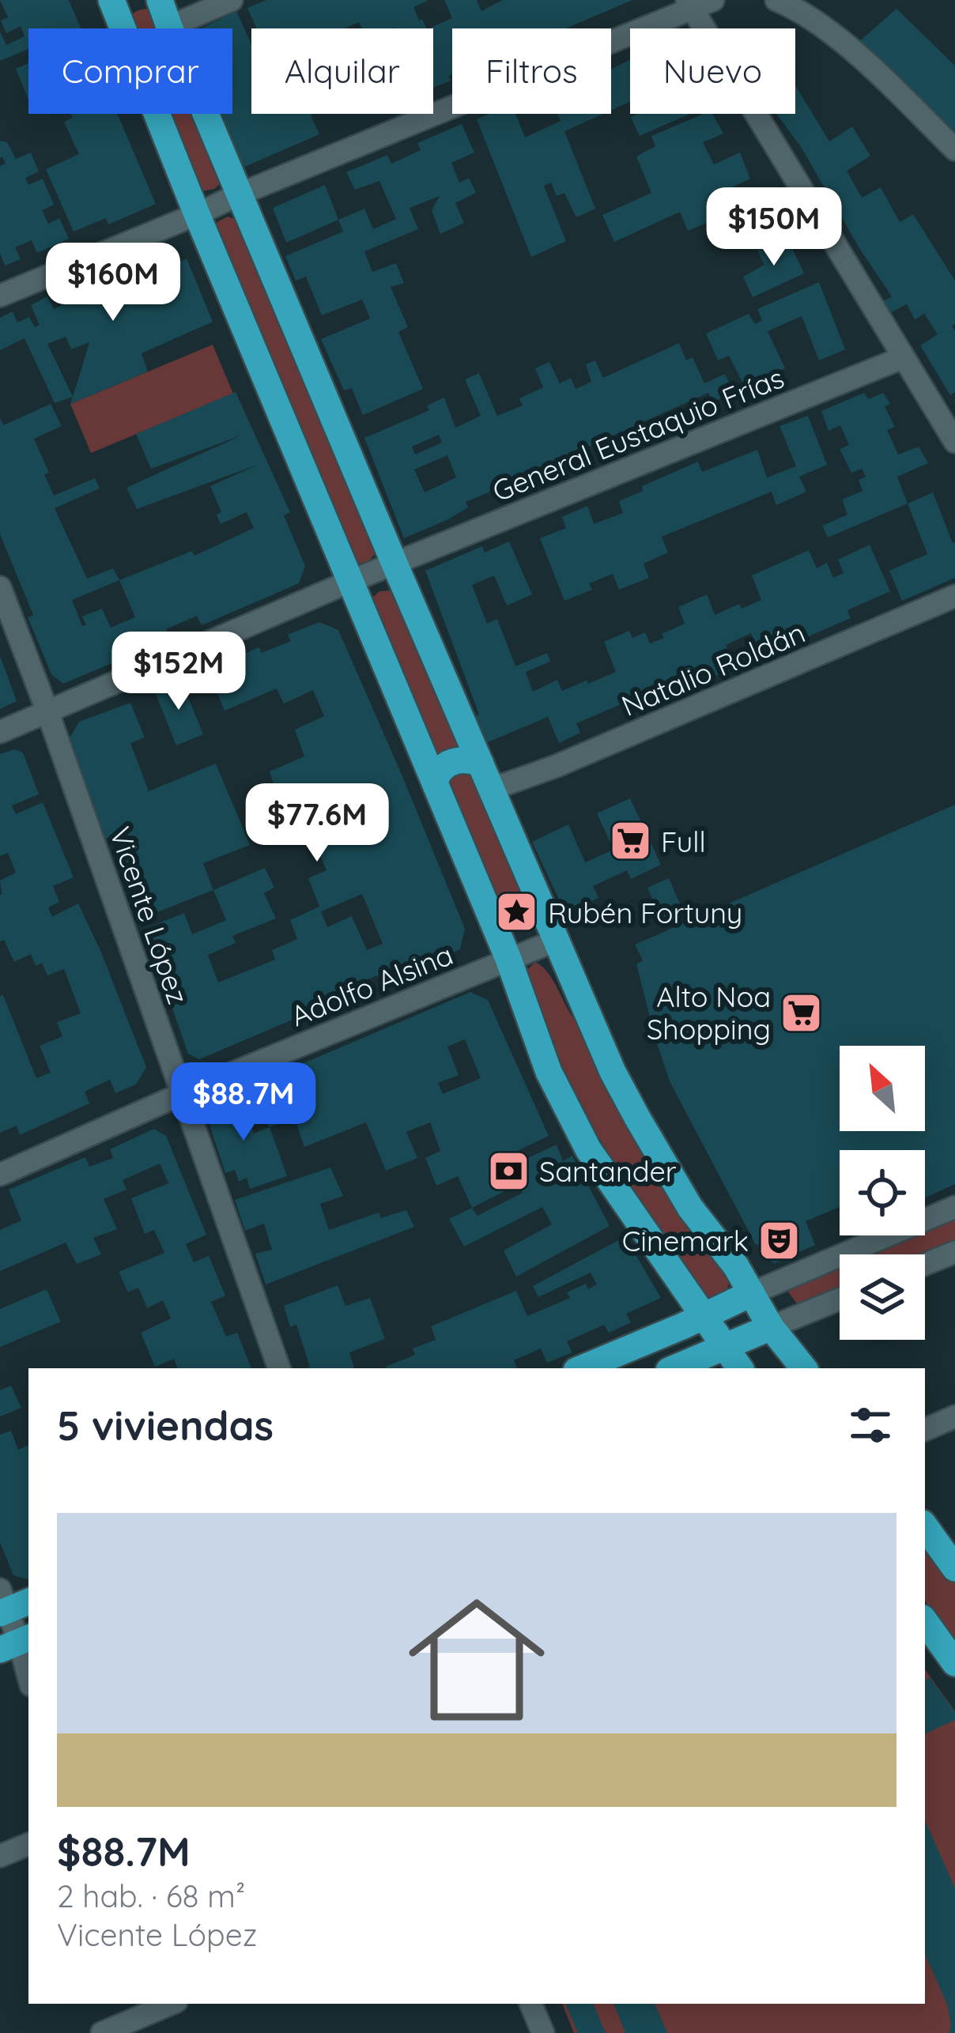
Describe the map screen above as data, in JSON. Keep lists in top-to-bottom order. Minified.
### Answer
{"streets":{"street":["General Eustaquio Frías","Natalio Roldán","Vicente López","Adolfo Alsina"]},"crossings":[["General Eustaquio Frías","Vicente López"],["Vicente López","Adolfo Alsina"]],"places":{"supermarket":["Full","Alto Noa Shopping"],"place":["Rubén Fortuny"],"bank":["Santander"],"theatre":["Cinemark"]},"north":"top left","page":{"chip":["Comprar","Alquilar","Filtros","Nuevo"],"price":["$150M","$160M","$152M","$77.6M","$88.7M"],"heading":"5 viviendas","list":[{"name":"$88.7M","note":"2 hab. · 68 m² · Vicente López"}]}}
